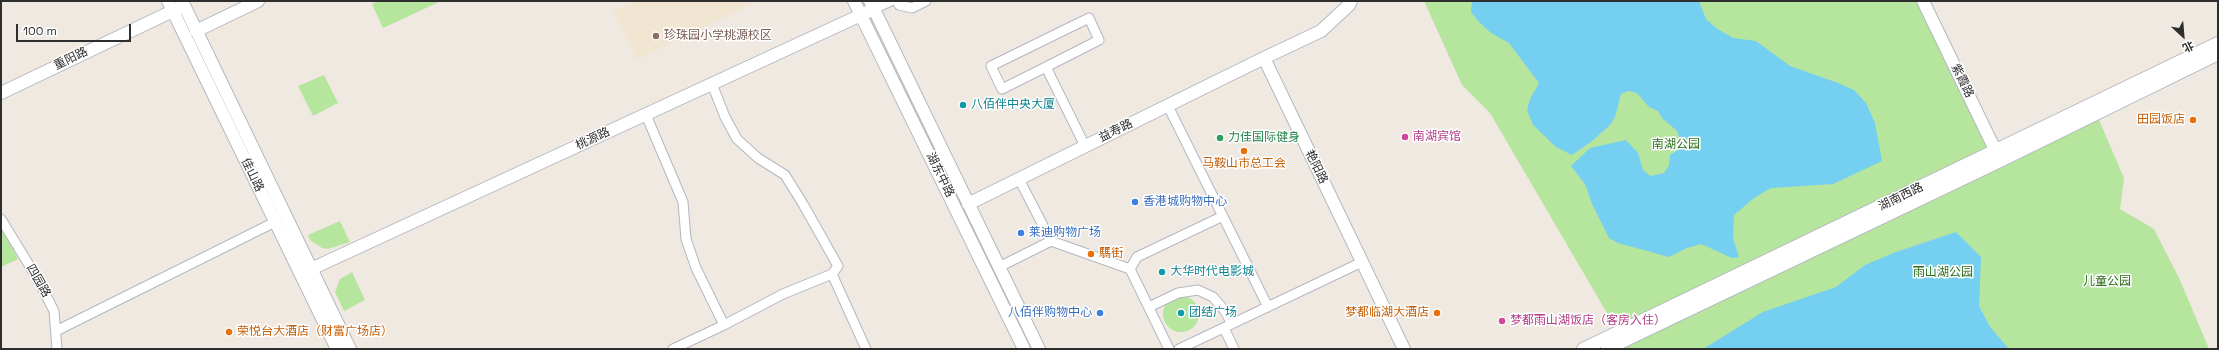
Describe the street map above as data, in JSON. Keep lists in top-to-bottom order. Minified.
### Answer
{"streets":{"street":["重阳路","紫霞路","益寿路","桃源路","艳阳路","佳山路","湖东中路","湖南西路","四园路"]},"crossings":[["重阳路","佳山路"],["紫霞路","湖南西路"],["益寿路","艳阳路"],["益寿路","湖东中路"],["桃源路","佳山路"],["桃源路","湖东中路"]],"parks":["南湖公园","雨山湖公园","儿童公园"],"places":["珍珠园小学桃源校区","八佰伴中央大厦","田园饭店","南湖宾馆","力佳国际健身","马鞍山市总工会","香港城购物中心","莱迪购物广场","騳街","大华时代电影城","八佰伴购物中心","团结广场","梦都临湖大酒店","梦都雨山湖饭店（客房入住）","荣悦台大酒店（财富广场店）"],"scale_bar":"100 m","north":"bottom right"}
